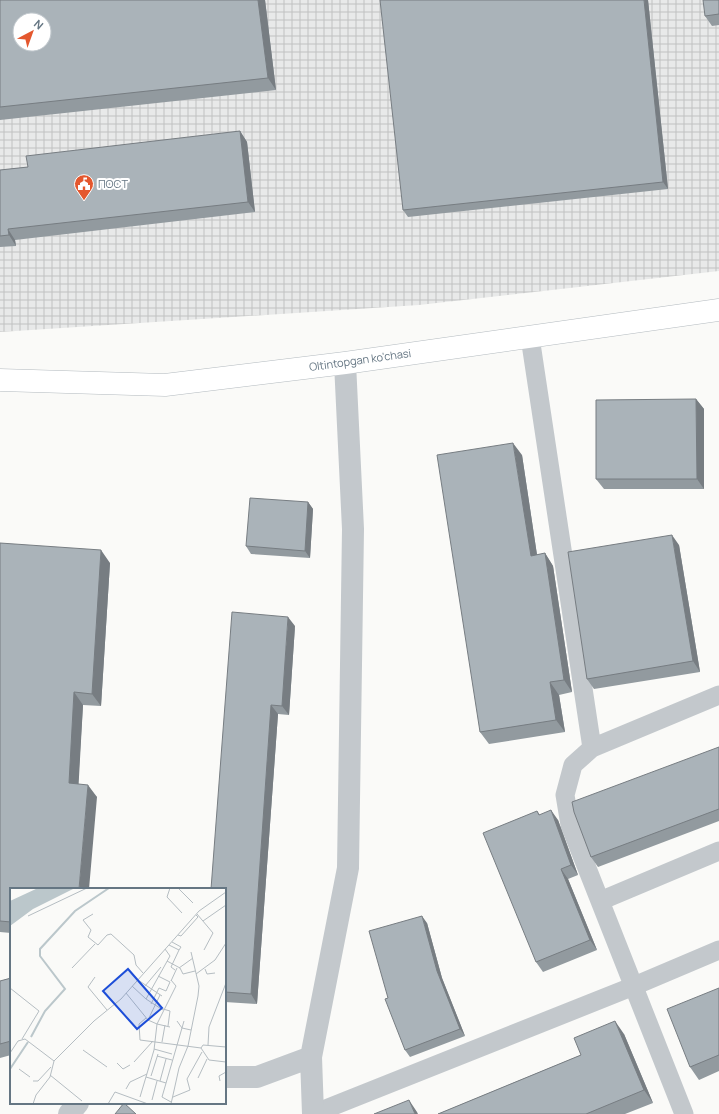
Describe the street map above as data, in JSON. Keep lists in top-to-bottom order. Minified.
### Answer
{"streets":{"street":["Oltintopgan ko'chasi"]},"places":{"public building":["ПОСТ"]},"north":"top right"}
